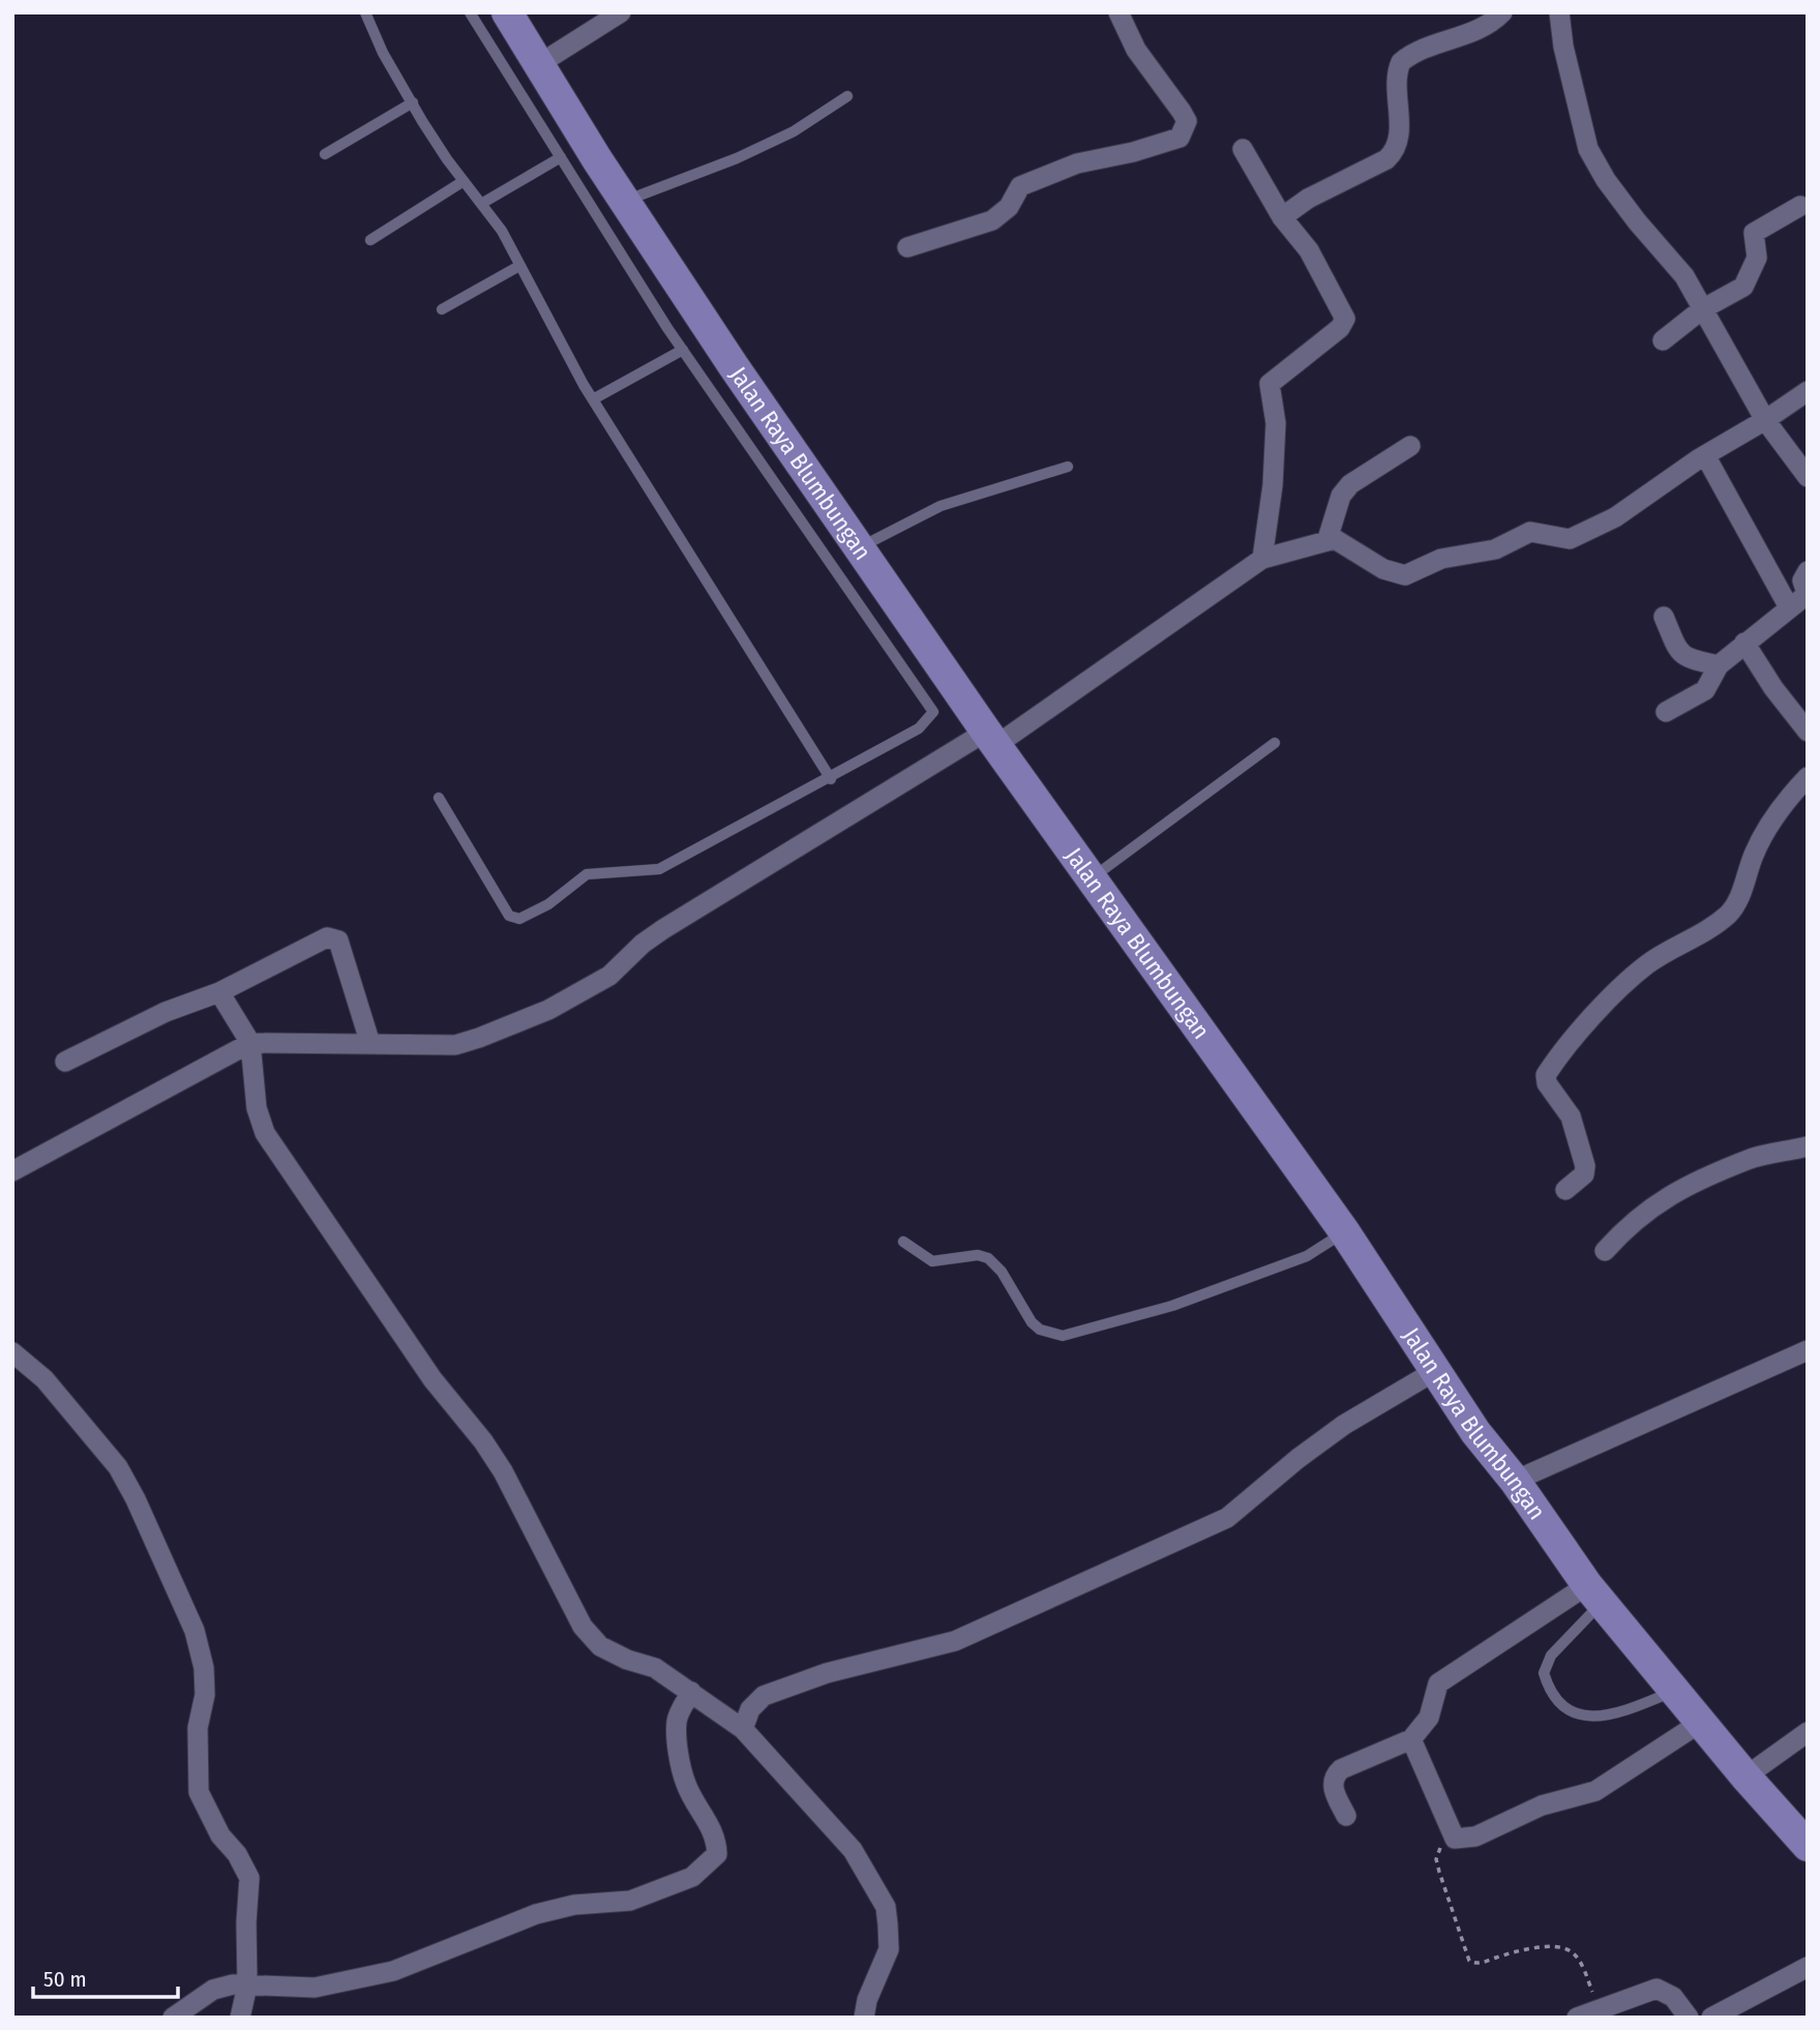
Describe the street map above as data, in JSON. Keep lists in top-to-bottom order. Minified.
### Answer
{"streets":{"main road":["Jalan Raya Blumbungan"]},"scale_bar":"50 m"}
